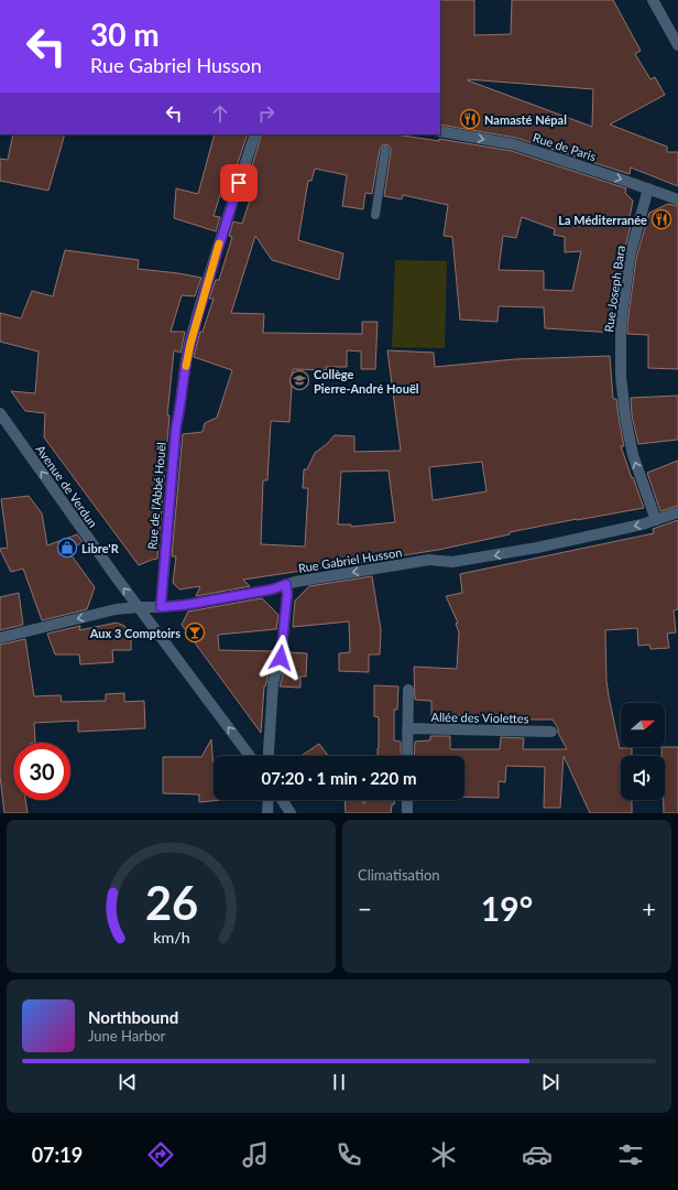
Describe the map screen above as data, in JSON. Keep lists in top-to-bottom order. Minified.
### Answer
{"streets":{"street":["Rue de Paris","Rue Joseph Bara","Avenue de Verdun","Rue de l'Abbé Houël","Rue Gabriel Husson","Allée des Violettes"]},"crossings":[["Rue de Paris","Rue Joseph Bara"],["Rue Joseph Bara","Rue Gabriel Husson"],["Avenue de Verdun","Rue Gabriel Husson"],["Rue de l'Abbé Houël","Rue Gabriel Husson"]],"one_way":["Rue de Paris","Rue Joseph Bara","Avenue de Verdun","Rue Gabriel Husson"],"places":{"restaurant":["Namasté Népal","La Méditerranée"],"school or university":["Collège Pierre-André Houël"],"shop":["Libre'R"],"bar":["Aux 3 Comptoirs"]},"north":"right","page":{"turn":["30 m","Rue Gabriel Husson"],"limit":"30","trip":"07:20 · 1 min · 220 m","tile":"Climatisation","heat":["−","19°","+"],"song":["Northbound","June Harbor"],"tabs":"07:19","gauge":["26","km/h"]}}
